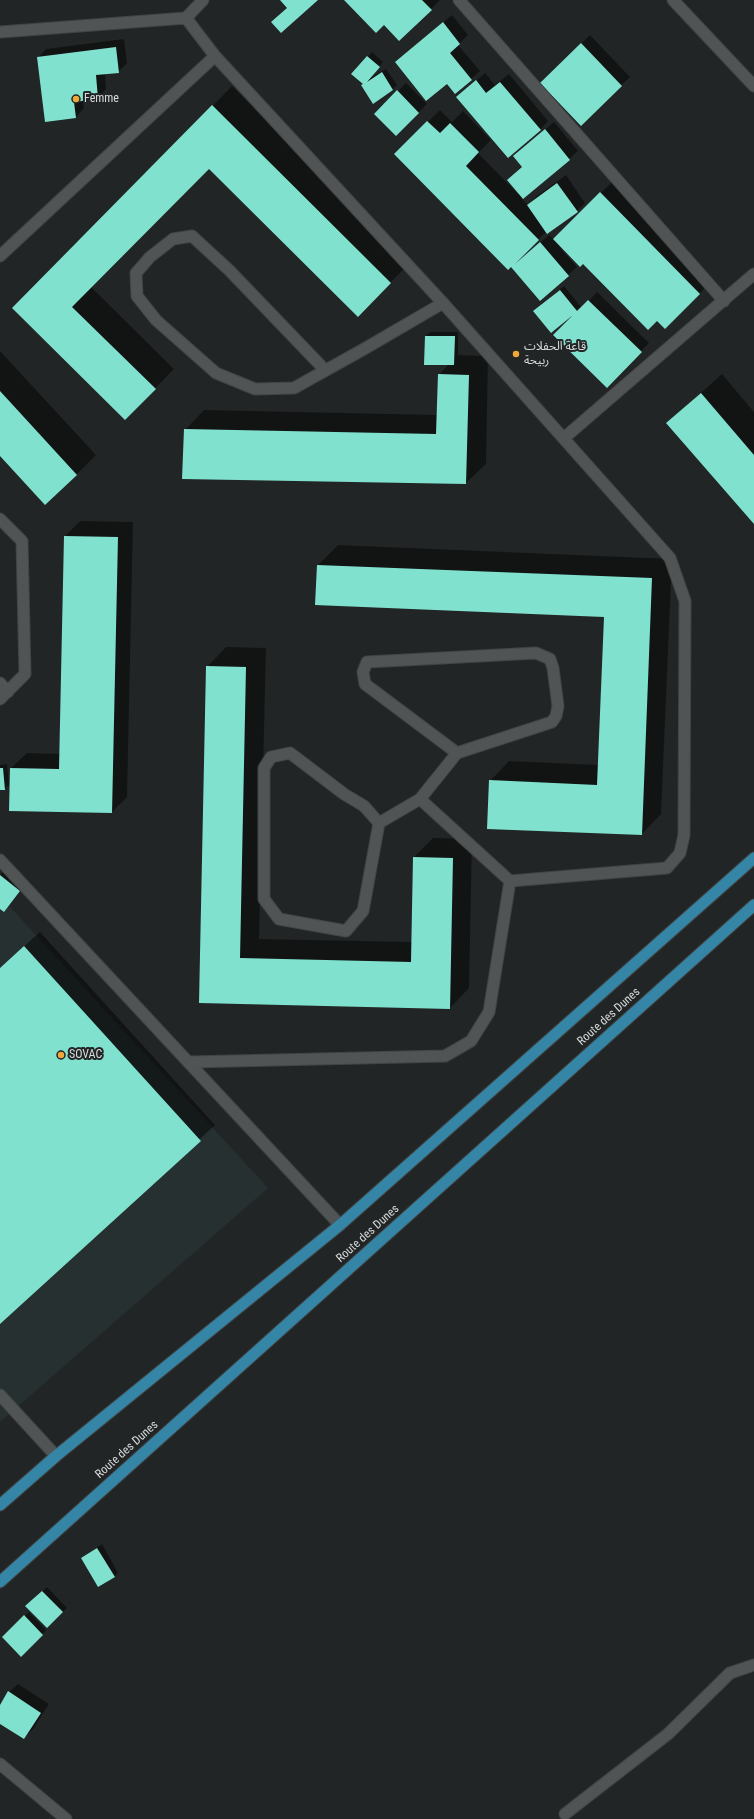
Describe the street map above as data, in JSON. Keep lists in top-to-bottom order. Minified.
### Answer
{"streets":{"main road":["Route des Dunes"]},"places":["Femme","قاعة الحفلات ربيحة","SOVAC"]}
